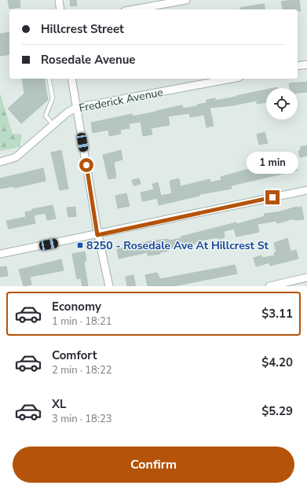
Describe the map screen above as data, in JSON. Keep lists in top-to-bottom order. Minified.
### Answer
{"streets":{"street":["Frederick Avenue"]},"places":{"transit":["8250 - Rosedale Ave At Hillcrest St"]},"page":{"banner":["Hillcrest Street","Rosedale Avenue"],"bubble":"1 min","list":[{"name":"Economy","note":"1 min · 18:21","value":"$3.11"},{"name":"Comfort","note":"2 min · 18:22","value":"$4.20"},{"name":"XL","note":"3 min · 18:23","value":"$5.29"}],"buttons":"Confirm"}}
